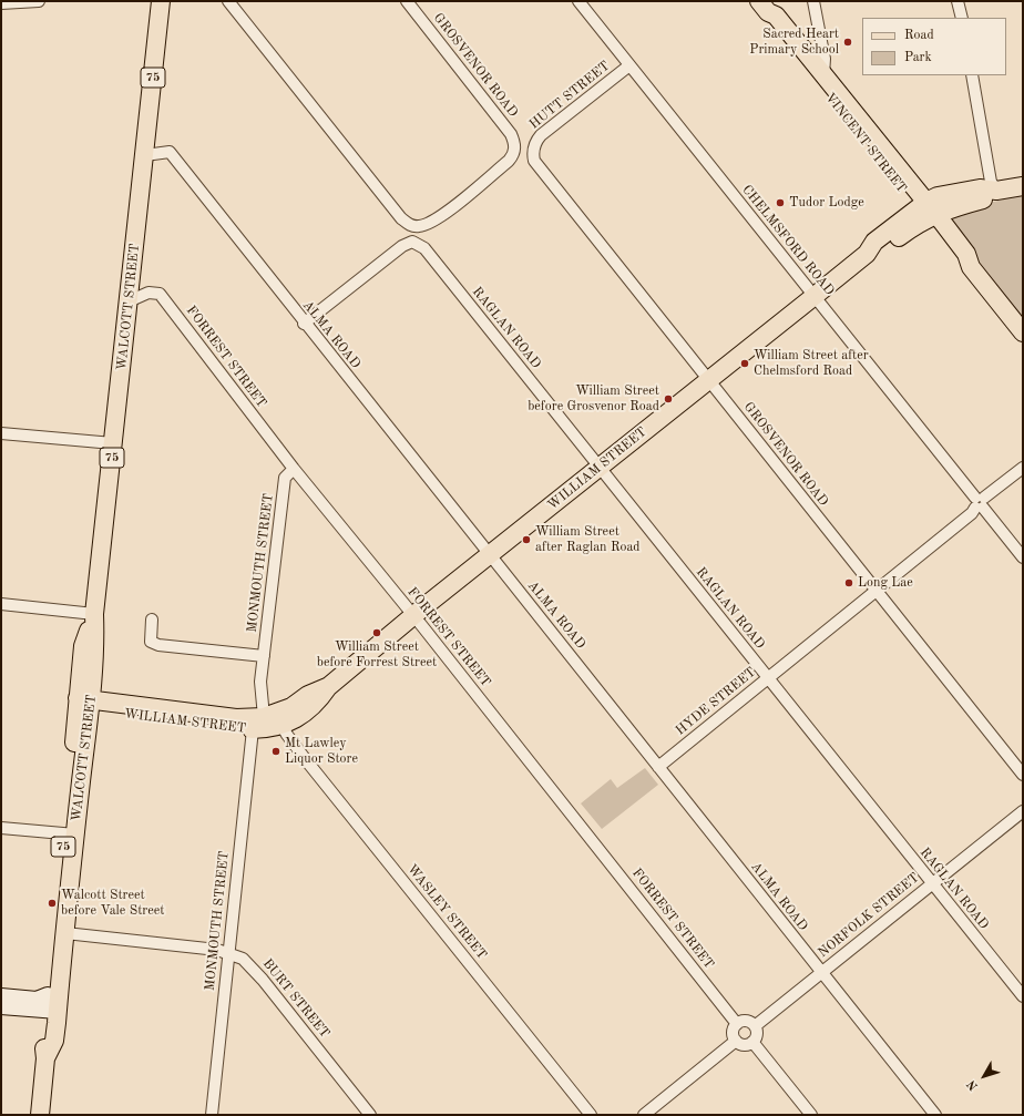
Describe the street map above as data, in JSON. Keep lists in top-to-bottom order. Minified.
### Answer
{"streets":{"main road":["75","VINCENT STREET","WALCOTT STREET","WILLIAM STREET"],"street":["GROSVENOR ROAD","HUTT STREET","CHELMSFORD ROAD","RAGLAN ROAD","ALMA ROAD","FORREST STREET","MONMOUTH STREET","HYDE STREET","WASLEY STREET","NORFOLK STREET","BURT STREET"]},"crossings":[["GROSVENOR ROAD","HUTT STREET"],["GROSVENOR ROAD","WILLIAM STREET"],["GROSVENOR ROAD","HYDE STREET"],["HUTT STREET","CHELMSFORD ROAD"],["VINCENT STREET","WILLIAM STREET"],["CHELMSFORD ROAD","WILLIAM STREET"],["CHELMSFORD ROAD","HYDE STREET"],["WALCOTT STREET","ALMA ROAD"],["WALCOTT STREET","FORREST STREET"],["WALCOTT STREET","WILLIAM STREET"],["WALCOTT STREET","BURT STREET"],["RAGLAN ROAD","ALMA ROAD"],["RAGLAN ROAD","WILLIAM STREET"],["RAGLAN ROAD","HYDE STREET"],["RAGLAN ROAD","NORFOLK STREET"],["ALMA ROAD","WILLIAM STREET"],["ALMA ROAD","HYDE STREET"],["ALMA ROAD","NORFOLK STREET"],["FORREST STREET","WILLIAM STREET"],["FORREST STREET","MONMOUTH STREET"],["FORREST STREET","NORFOLK STREET"],["WILLIAM STREET","MONMOUTH STREET"],["WILLIAM STREET","WASLEY STREET"],["MONMOUTH STREET","BURT STREET"]],"places":["Sacred Heart Primary School","Tudor Lodge","William Street after Chelmsford Road","William Street before Grosvenor Road","William Street after Raglan Road","Long Lae","William Street before Forrest Street","Mt Lawley Liquor Store","Walcott Street before Vale Street"],"legend":["Road","Park"],"north":"bottom left"}
